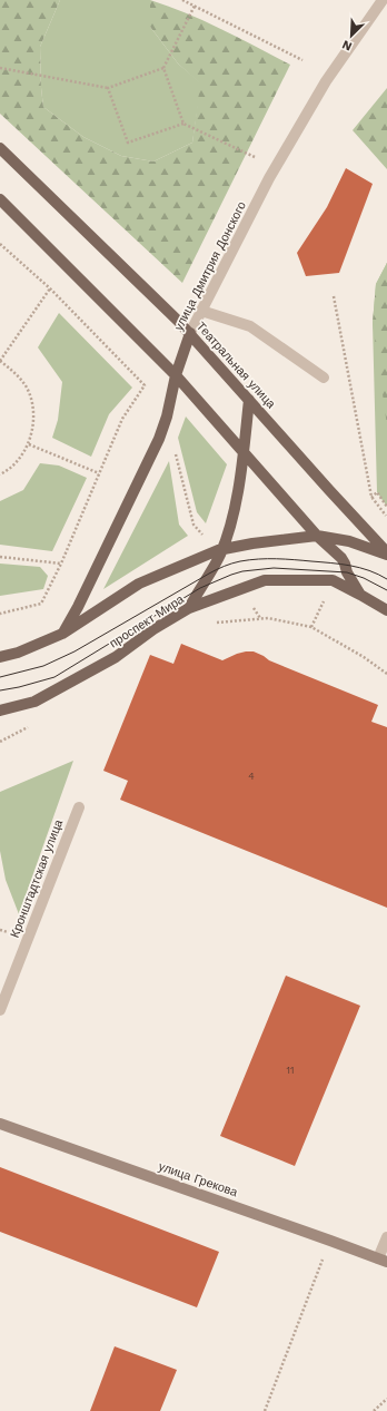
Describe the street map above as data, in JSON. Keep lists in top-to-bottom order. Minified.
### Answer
{"streets":{"main road":["улица Дмитрия Донского","Театральная улица","проспект Мира"],"street":["Кронштадтская улица","улица Грекова"]},"crossings":[["улица Дмитрия Донского","Театральная улица"]],"house_numbers":["4","11"],"north":"bottom left"}
